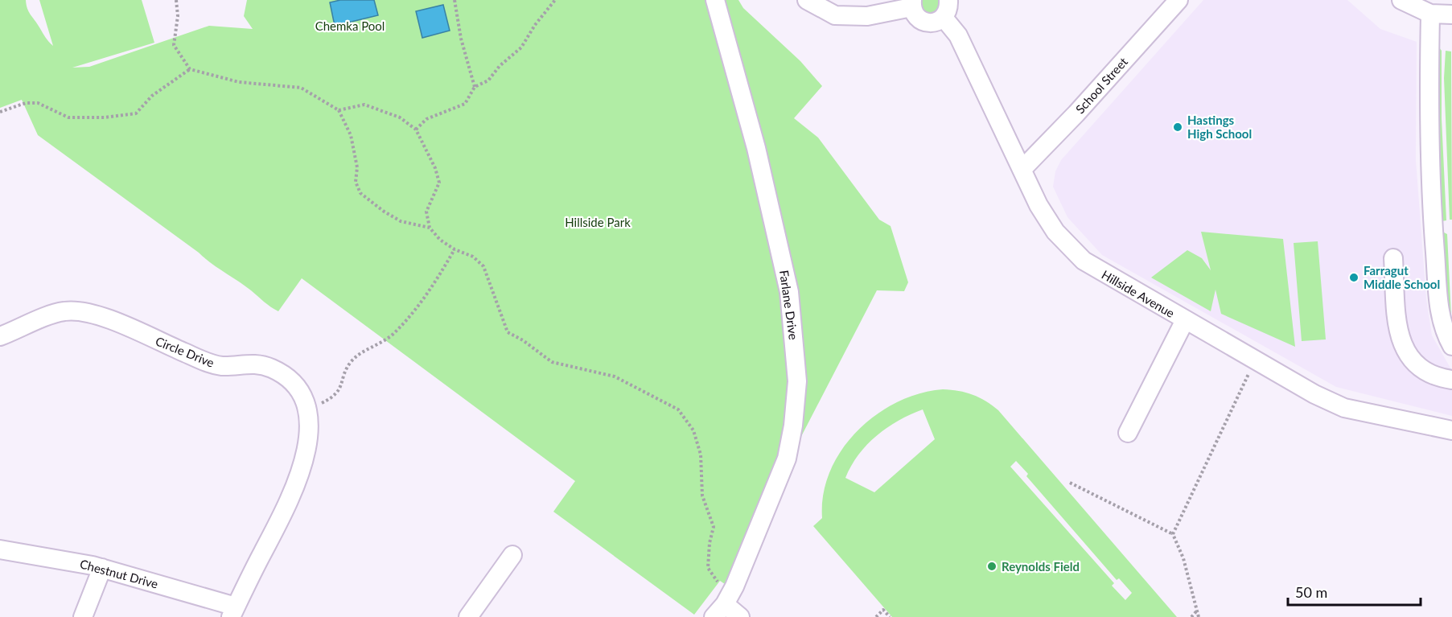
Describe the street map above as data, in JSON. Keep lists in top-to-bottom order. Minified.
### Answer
{"streets":{"street":["School Street","Hillside Avenue","Farlane Drive","Circle Drive","Chestnut Drive"]},"crossings":[["School Street","Hillside Avenue"],["Circle Drive","Chestnut Drive"]],"parks":["Chemka Pool","Hillside Park"],"places":["Hastings High School","Farragut Middle School","Reynolds Field"],"scale_bar":"50 m"}
